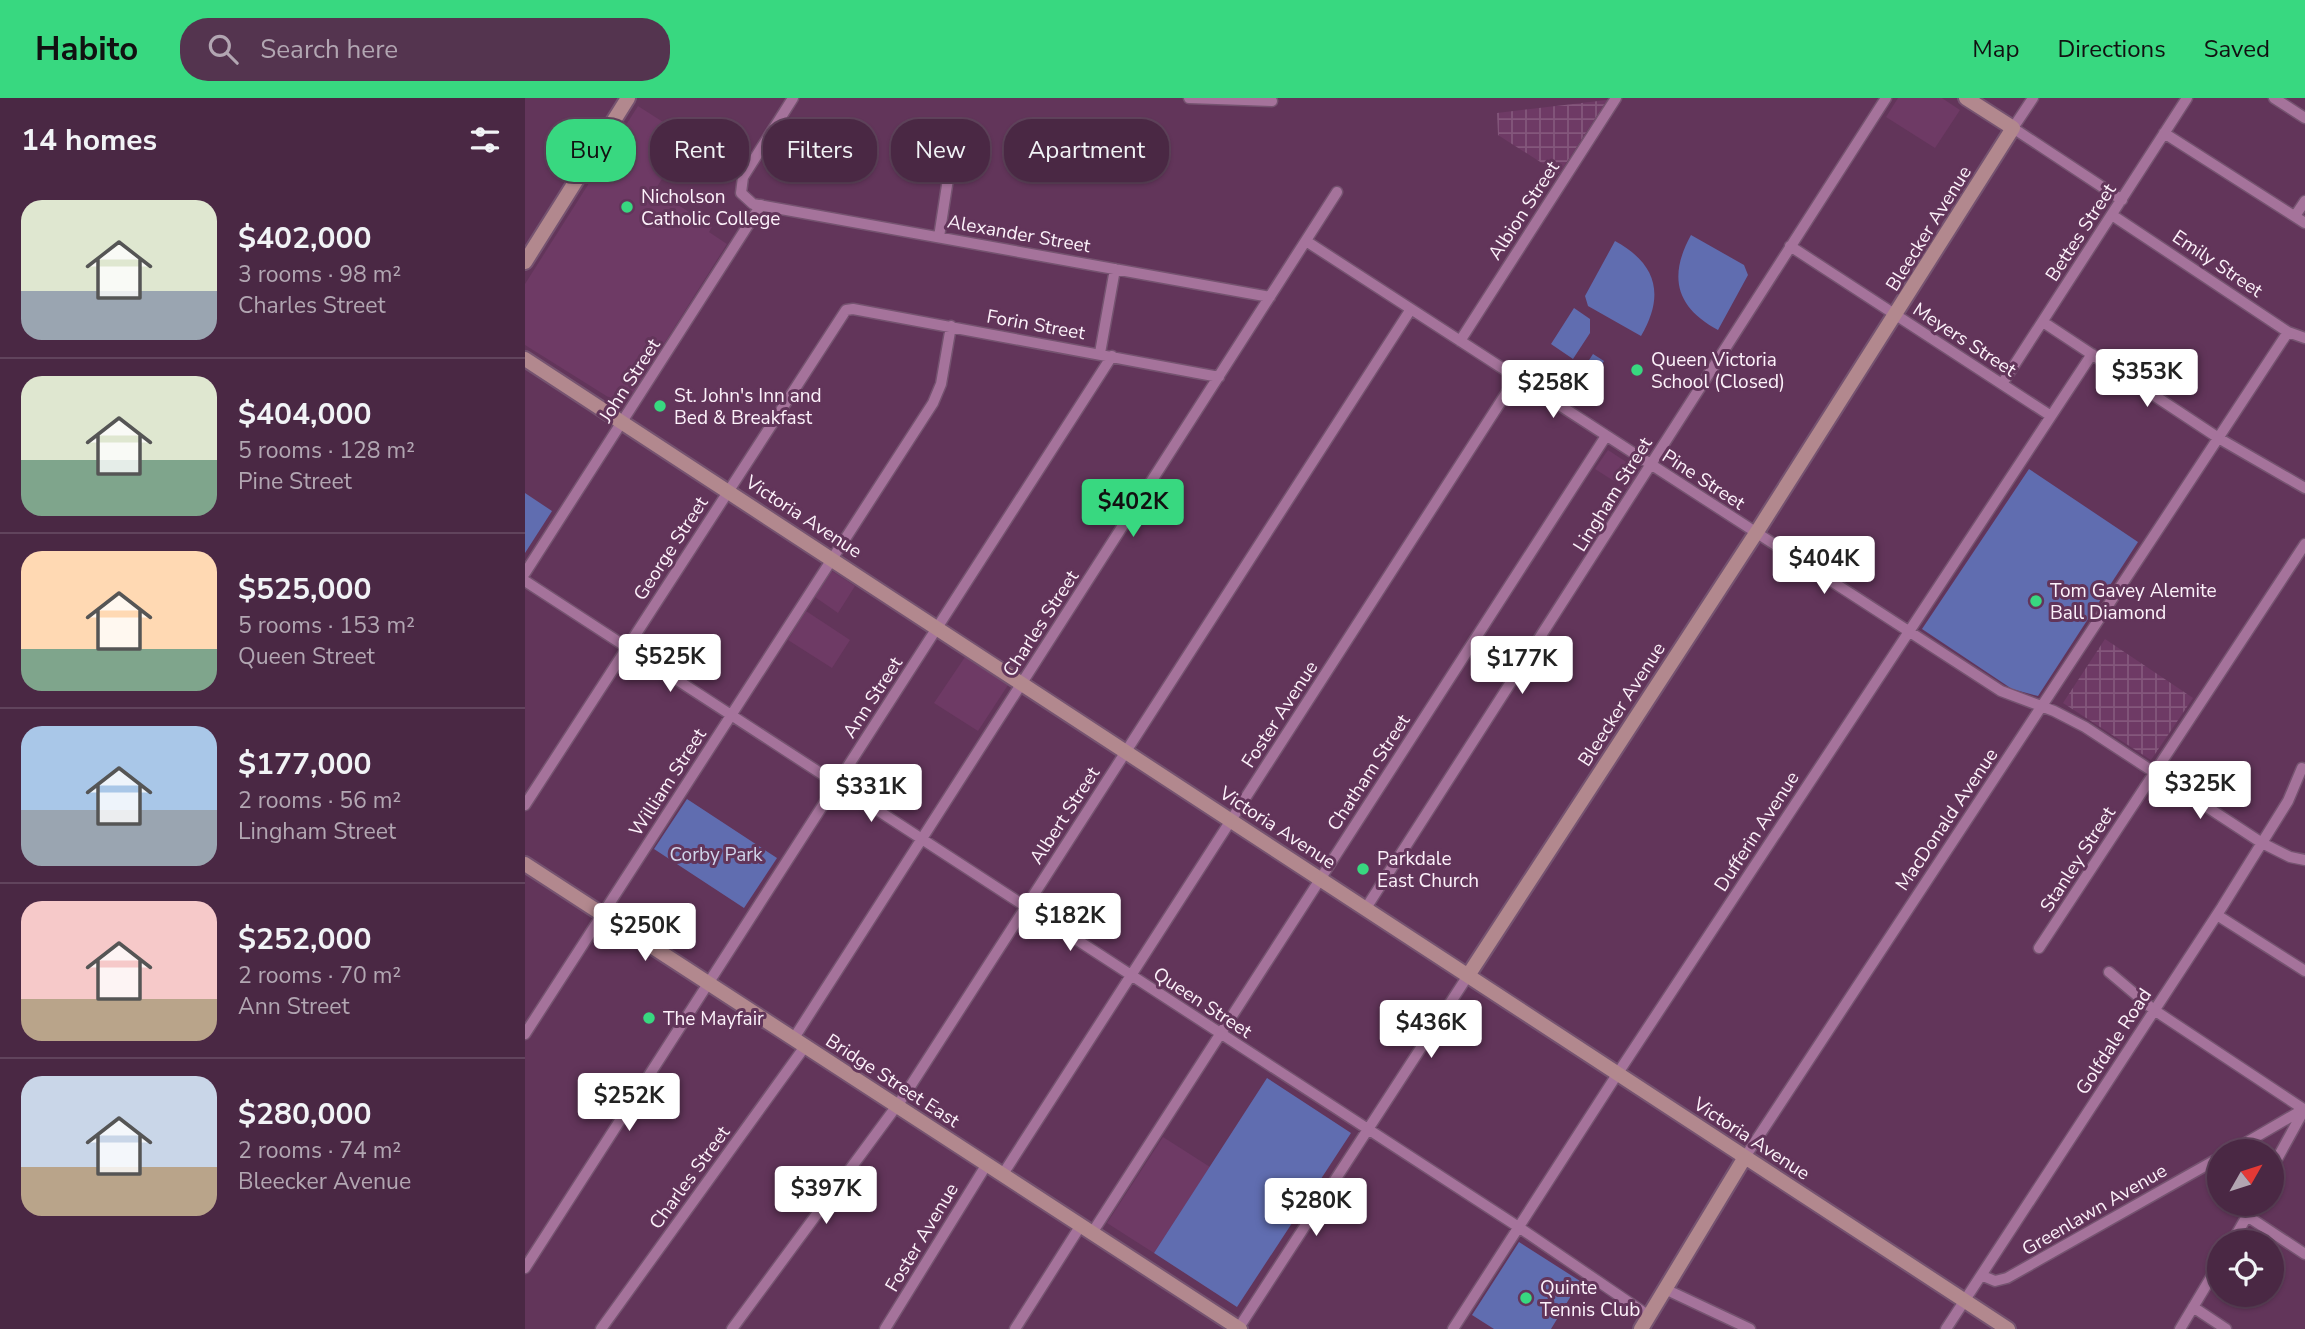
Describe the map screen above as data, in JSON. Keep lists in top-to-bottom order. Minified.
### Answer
{"streets":{"street":["Albion Street","Bleecker Avenue","Bettes Street","Alexander Street","Emily Street","Forin Street","Meyers Street","John Street","Pine Street","Lingham Street","Victoria Avenue","George Street","Charles Street","Ann Street","Foster Avenue","Chatham Street","William Street","Albert Street","MacDonald Avenue","Dufferin Avenue","Stanley Street","Queen Street","Golfdale Road","Bridge Street East","Greenlawn Avenue"]},"crossings":[["Albion Street","Pine Street"],["Bleecker Avenue","Meyers Street"],["Bleecker Avenue","Pine Street"],["Bleecker Avenue","Victoria Avenue"],["Bleecker Avenue","Queen Street"],["Bleecker Avenue","Bridge Street East"],["Bettes Street","Emily Street"],["Bettes Street","Meyers Street"],["Alexander Street","John Street"],["Alexander Street","Charles Street"],["Emily Street","MacDonald Avenue"],["Forin Street","George Street"],["Forin Street","Charles Street"],["Forin Street","Ann Street"],["Forin Street","William Street"],["Meyers Street","Lingham Street"],["Meyers Street","Dufferin Avenue"],["John Street","Victoria Avenue"],["Pine Street","Lingham Street"],["Pine Street","Charles Street"],["Pine Street","Foster Avenue"],["Pine Street","Chatham Street"],["Pine Street","Albert Street"],["Pine Street","MacDonald Avenue"],["Pine Street","Dufferin Avenue"],["Pine Street","Stanley Street"],["Pine Street","Golfdale Road"],["Lingham Street","Victoria Avenue"],["Victoria Avenue","George Street"],["Victoria Avenue","Charles Street"],["Victoria Avenue","Ann Street"],["Victoria Avenue","Foster Avenue"],["Victoria Avenue","Chatham Street"],["Victoria Avenue","William Street"],["Victoria Avenue","Albert Street"],["Victoria Avenue","MacDonald Avenue"],["Victoria Avenue","Dufferin Avenue"],["Victoria Avenue","Golfdale Road"],["George Street","Queen Street"],["Charles Street","Queen Street"],["Charles Street","Bridge Street East"],["Ann Street","Queen Street"],["Ann Street","Bridge Street East"],["Foster Avenue","Queen Street"],["Foster Avenue","Bridge Street East"],["Chatham Street","Queen Street"],["Chatham Street","Bridge Street East"],["William Street","Queen Street"],["William Street","Bridge Street East"],["Albert Street","Queen Street"],["Albert Street","Bridge Street East"],["MacDonald Avenue","Queen Street"],["Dufferin Avenue","Queen Street"],["Golfdale Road","Greenlawn Avenue"]],"parks":["Corby Park"],"places":["Nicholson Catholic College","Queen Victoria School (Closed)","St. John's Inn and Bed & Breakfast","Tom Gavey Alemite Ball Diamond","Parkdale East Church","The Mayfair","Quinte Tennis Club"],"north":"top right","page":{"header":"Habito","search":"Search here","nav":["Map","Directions","Saved"],"heading":"14 homes","chip":["Buy","Rent","Filters","New","Apartment"],"list":[{"name":"$402,000","note":"3 rooms · 98 m² · Charles Street"},{"name":"$404,000","note":"5 rooms · 128 m² · Pine Street"},{"name":"$525,000","note":"5 rooms · 153 m² · Queen Street"},{"name":"$177,000","note":"2 rooms · 56 m² · Lingham Street"},{"name":"$252,000","note":"2 rooms · 70 m² · Ann Street"},{"name":"$280,000","note":"2 rooms · 74 m² · Bleecker Avenue"}],"price":["$353K","$258K","$402K","$404K","$525K","$177K","$325K","$331K","$182K","$250K","$436K","$252K","$397K","$280K"]}}
